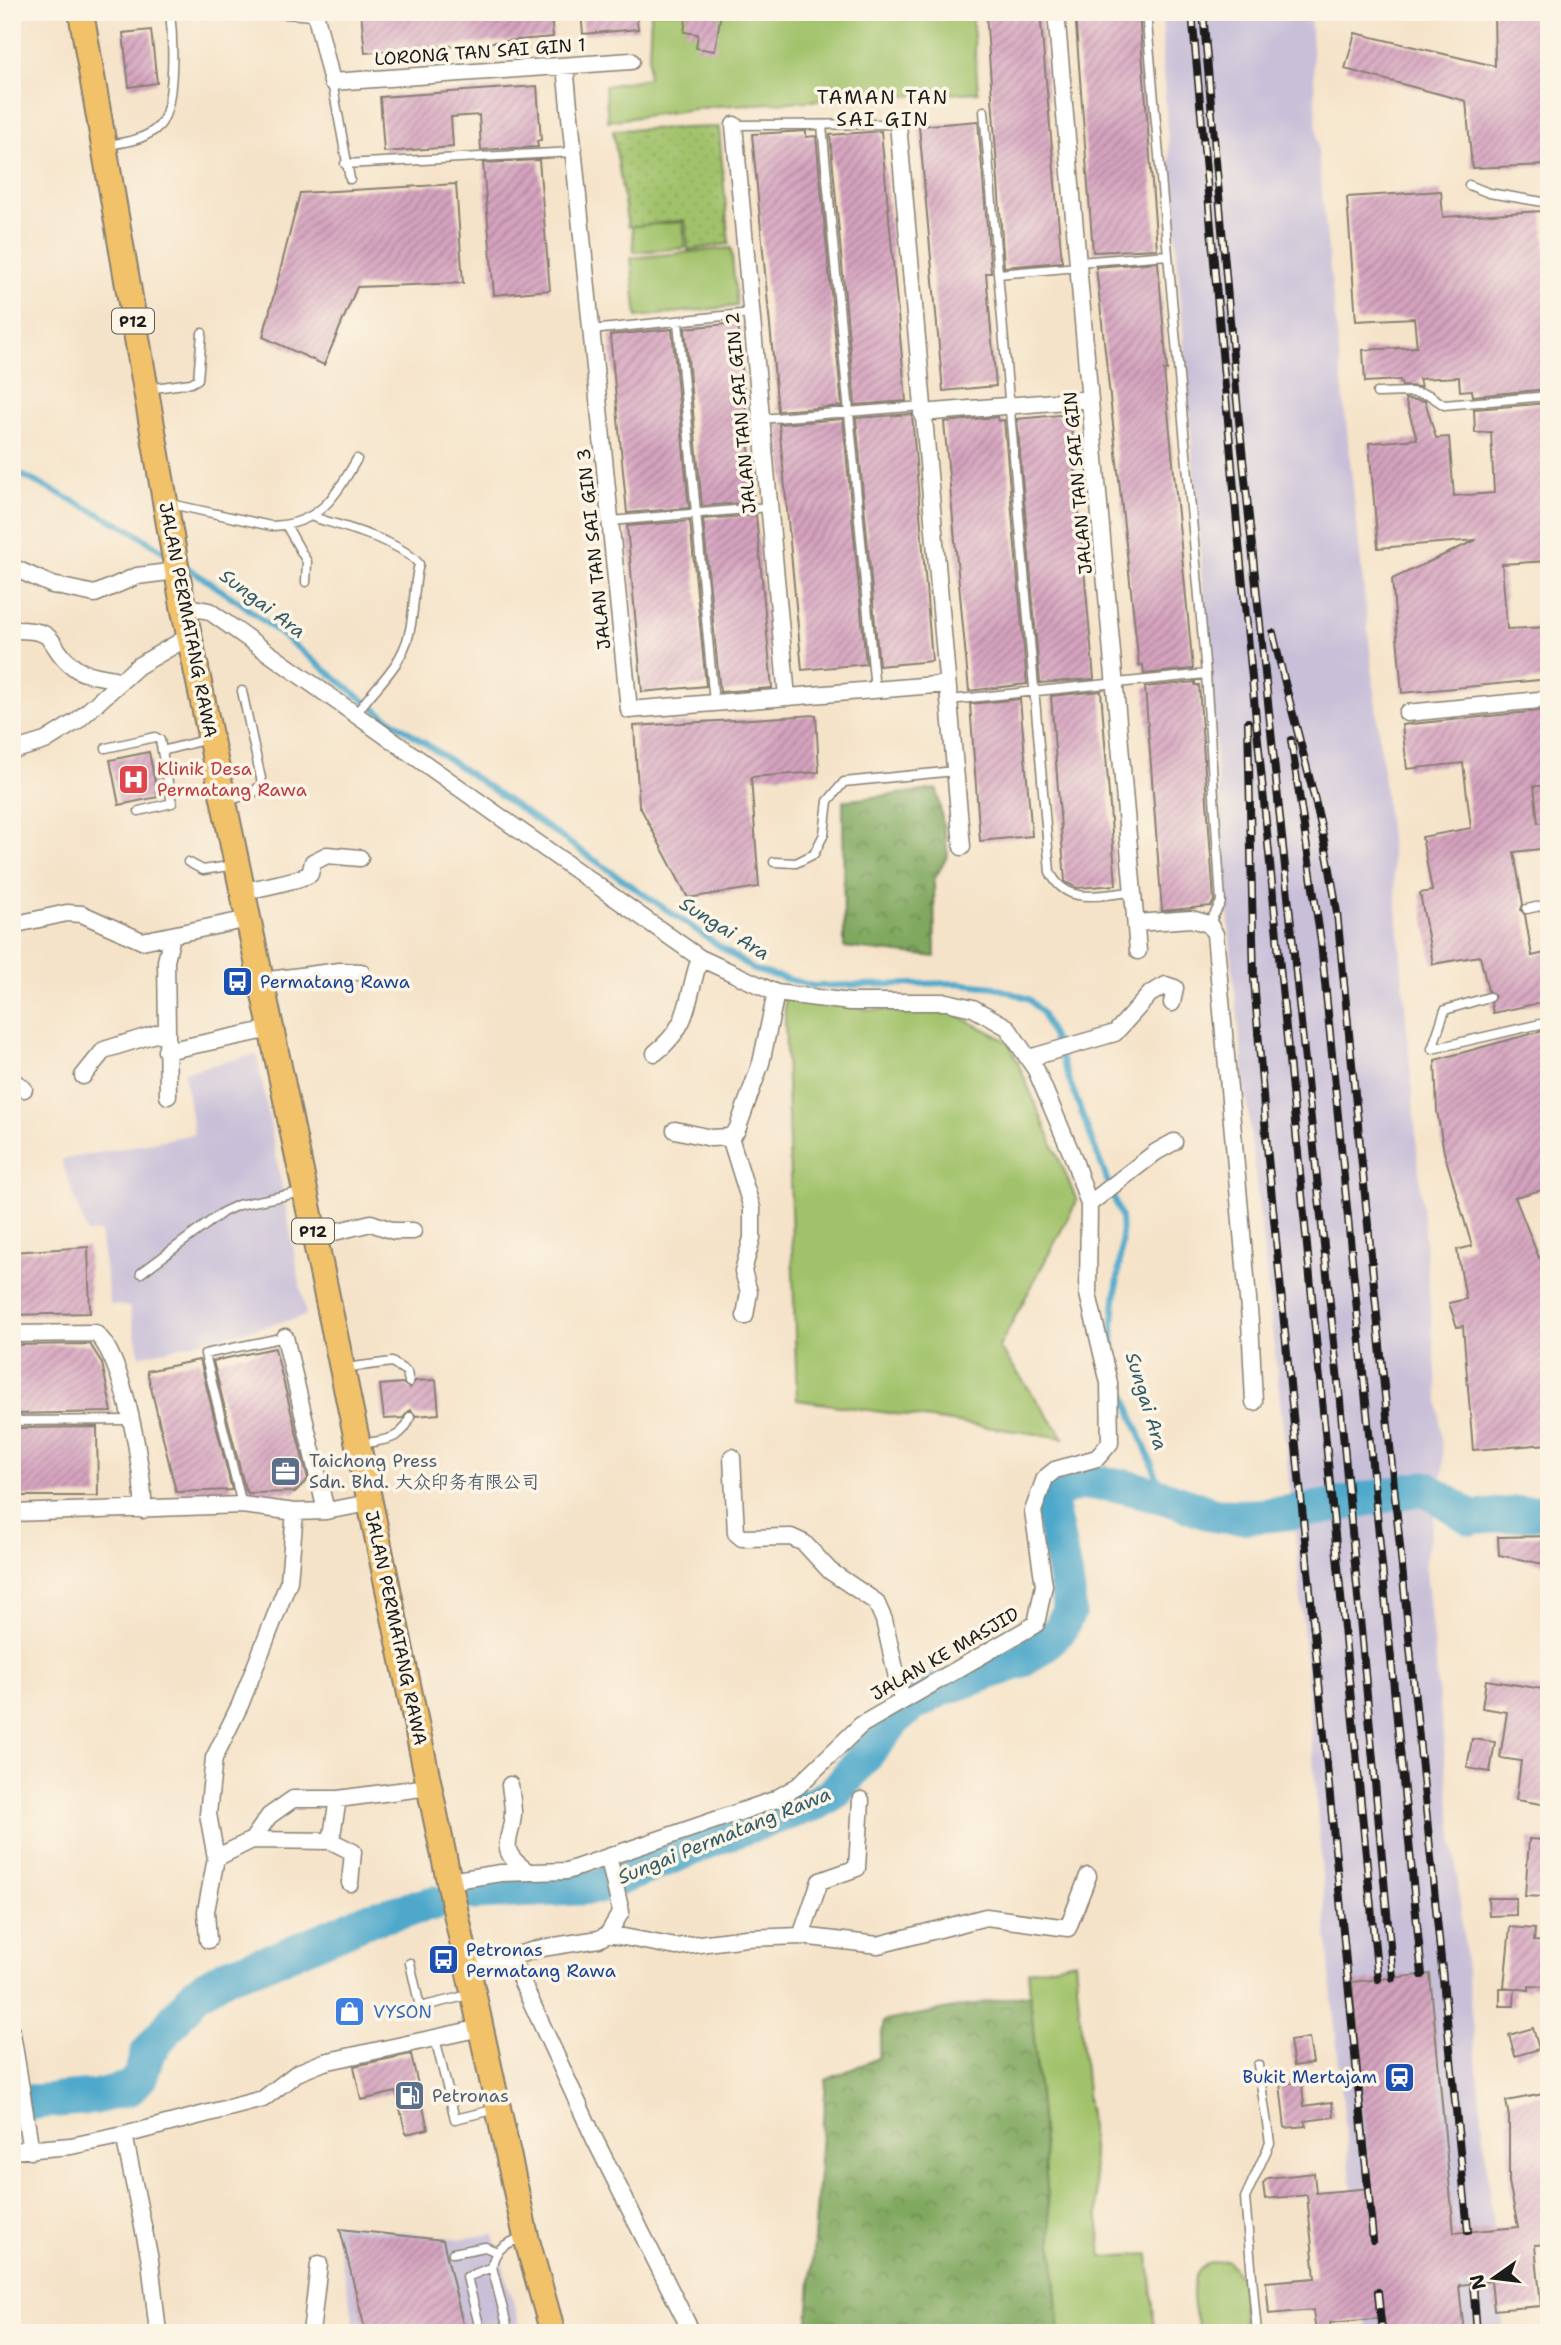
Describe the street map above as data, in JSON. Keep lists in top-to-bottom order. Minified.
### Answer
{"streets":{"main road":["P12","JALAN PERMATANG RAWA"],"street":["LORONG TAN SAI GIN 1","JALAN TAN SAI GIN 2","JALAN TAN SAI GIN","JALAN TAN SAI GIN 3","JALAN KE MASJID"]},"crossings":[["LORONG TAN SAI GIN 1","JALAN TAN SAI GIN 3"],["JALAN TAN SAI GIN 2","JALAN TAN SAI GIN 3"],["JALAN PERMATANG RAWA","JALAN KE MASJID"]],"districts":["TAMAN TAN SAI GIN"],"water":["Sungai Ara","Sungai Permatang Rawa"],"places":{"hospital":["Klinik Desa Permatang Rawa"],"bus stop":["Permatang Rawa","Petronas Permatang Rawa"],"office":["Taichong Press Sdn. Bhd. 大众印务有限公司"],"shop":["VYSON"],"station":["Bukit Mertajam"],"fuel station":["Petronas"]},"north":"left"}
